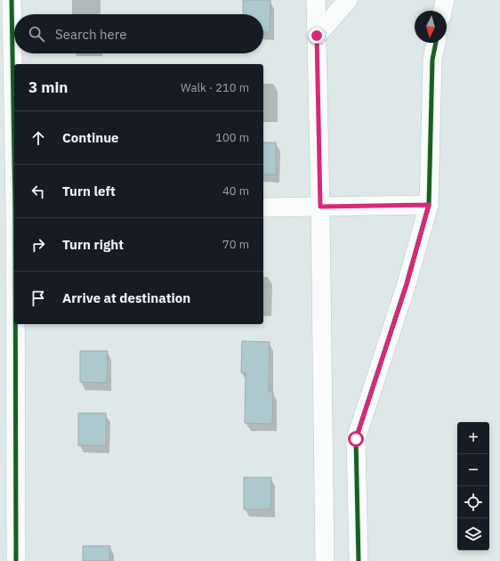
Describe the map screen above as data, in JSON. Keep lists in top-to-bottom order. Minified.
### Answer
{"north":"bottom","page":{"search":"Search here","heading":["3 min","Walk · 210 m"],"list":[["Continue","100 m"],["Turn left","40 m"],["Turn right","70 m"],"Arrive at destination"],"map_buttons":["+","−"]}}
